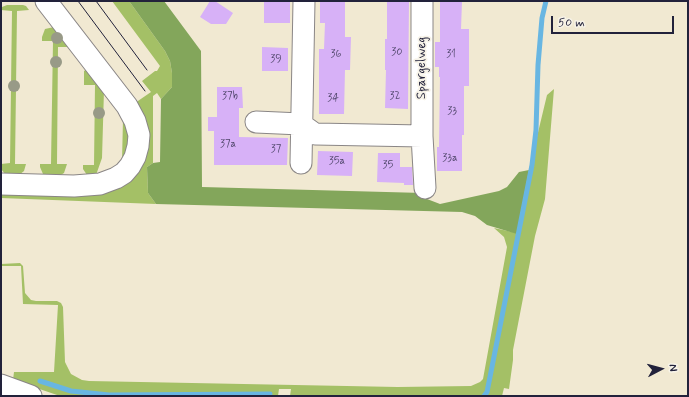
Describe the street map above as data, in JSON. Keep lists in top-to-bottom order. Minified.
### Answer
{"streets":{"street":["Spargelweg"]},"house_numbers":["30","36","31","39","37b","32","34","33","37a","37","33a","35a","35"],"scale_bar":"50 m","north":"right"}
